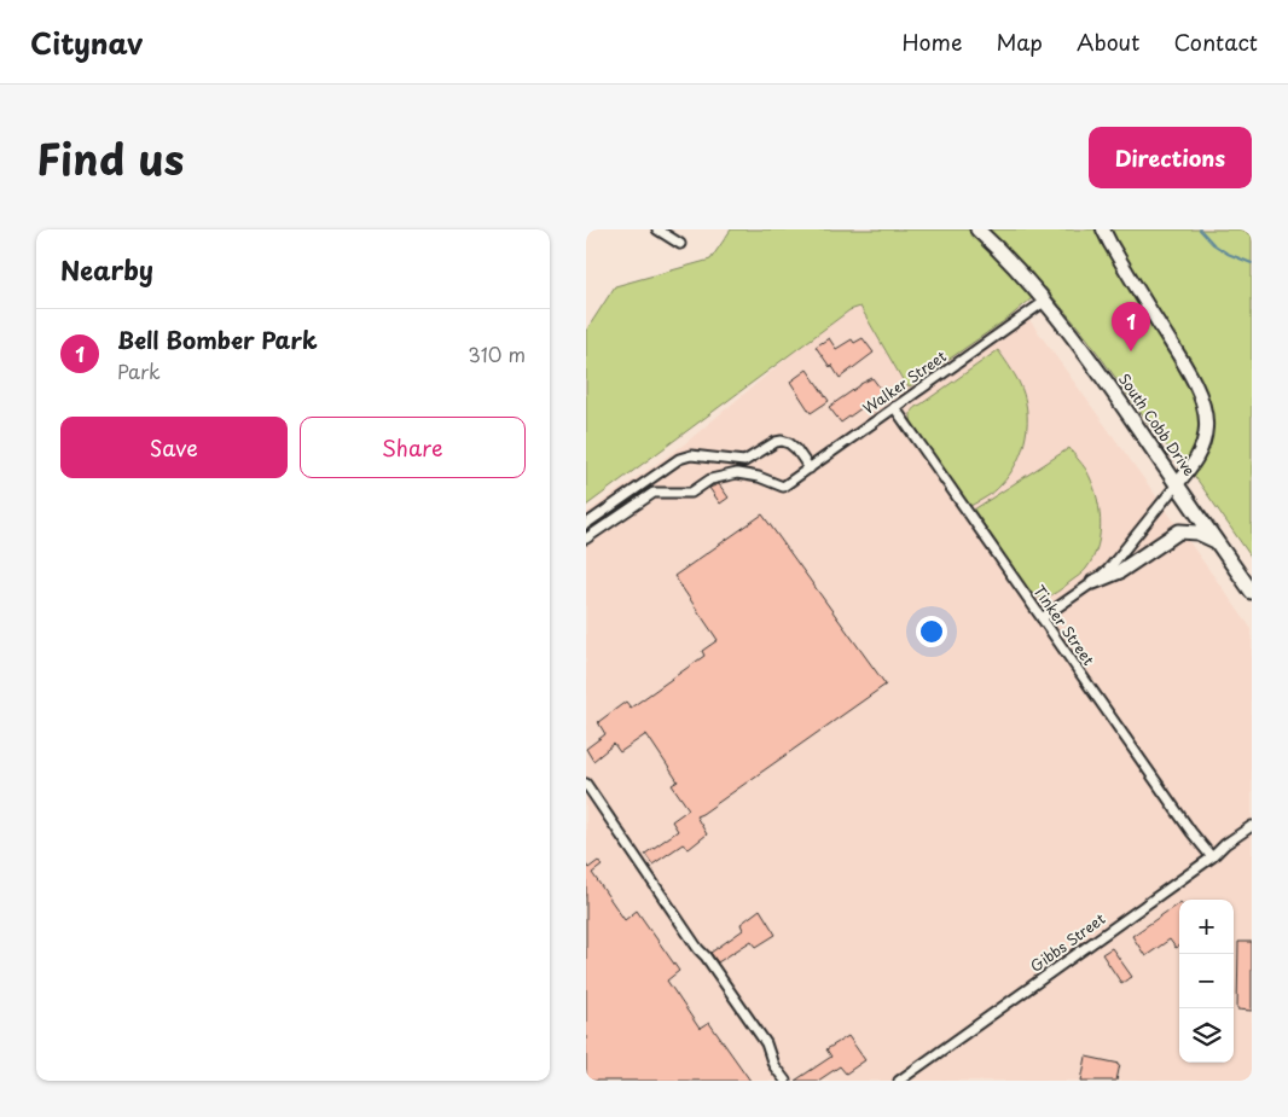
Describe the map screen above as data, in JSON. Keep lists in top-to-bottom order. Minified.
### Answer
{"streets":{"main road":["South Cobb Drive"],"street":["Walker Street","Tinker Street","Gibbs Street"]},"crossings":[["Walker Street","South Cobb Drive"],["Walker Street","Tinker Street"],["Tinker Street","Gibbs Street"]],"page":{"header":"Citynav","nav":["Home","Map","About","Contact"],"title":"Find us","buttons":["Directions",["Save","Share"]],"heading":"Nearby","pins":"1","list":[{"mark":"1","name":"Bell Bomber Park","note":"Park","value":"310 m"}],"map_buttons":["+","−"]}}
